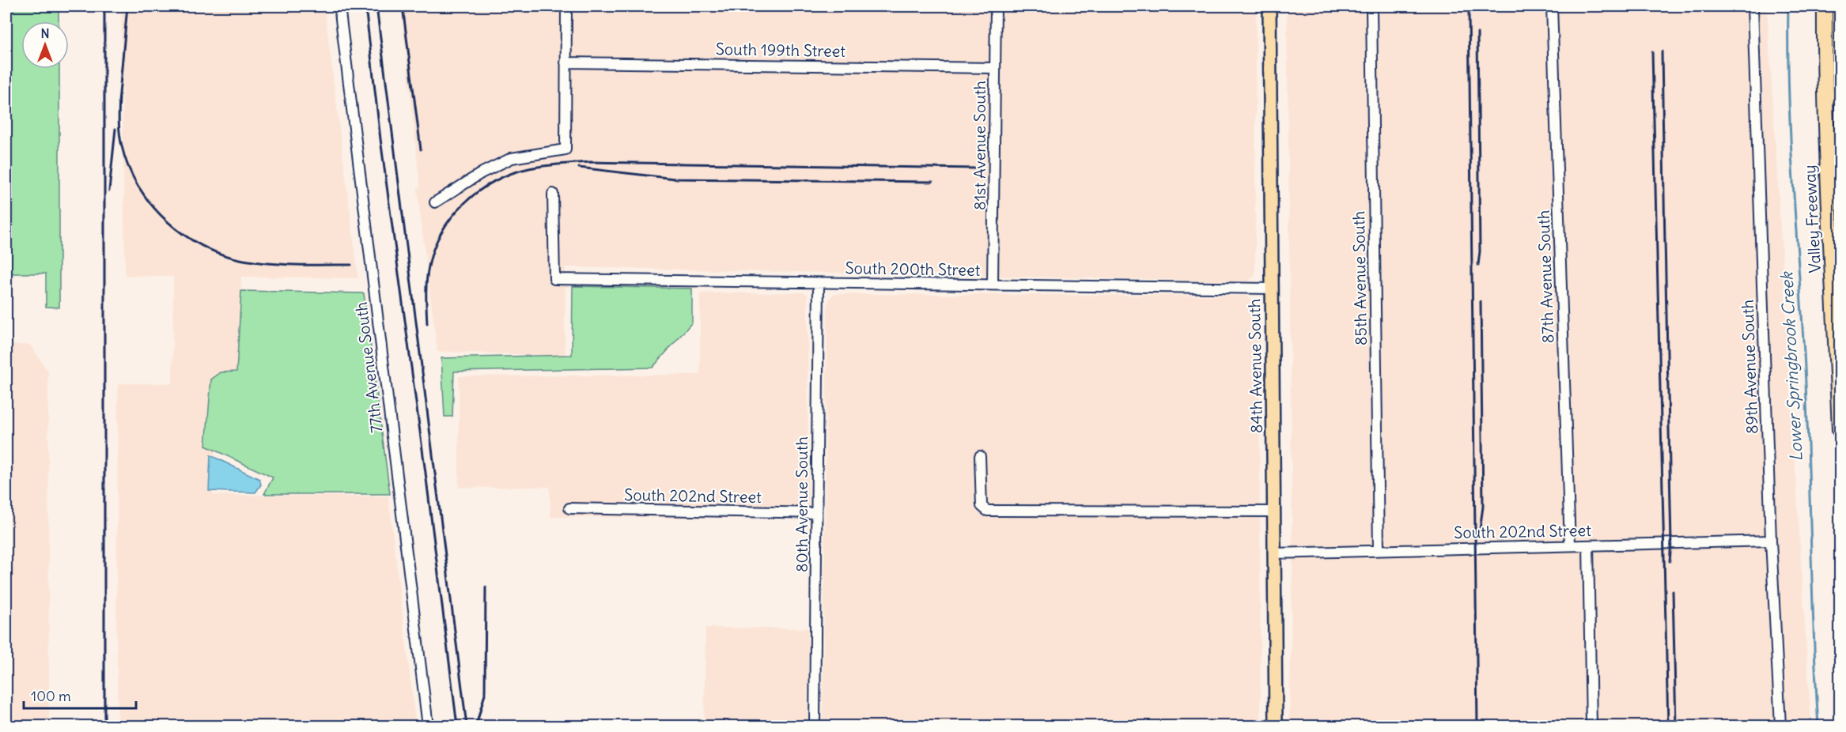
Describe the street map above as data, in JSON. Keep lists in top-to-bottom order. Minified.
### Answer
{"streets":{"highway":["Valley Freeway"],"main road":["84th Avenue South"],"street":["South 199th Street","81st Avenue South","South 200th Street","87th Avenue South","85th Avenue South","89th Avenue South","77th Avenue South","South 202nd Street","80th Avenue South"]},"crossings":[["South 199th Street","81st Avenue South"],["81st Avenue South","South 200th Street"],["South 200th Street","84th Avenue South"],["South 200th Street","80th Avenue South"],["87th Avenue South","South 202nd Street"],["85th Avenue South","South 202nd Street"],["84th Avenue South","South 202nd Street"],["89th Avenue South","South 202nd Street"],["South 202nd Street","80th Avenue South"]],"water":["Lower Springbrook Creek"],"scale_bar":"100 m","north":"top"}
